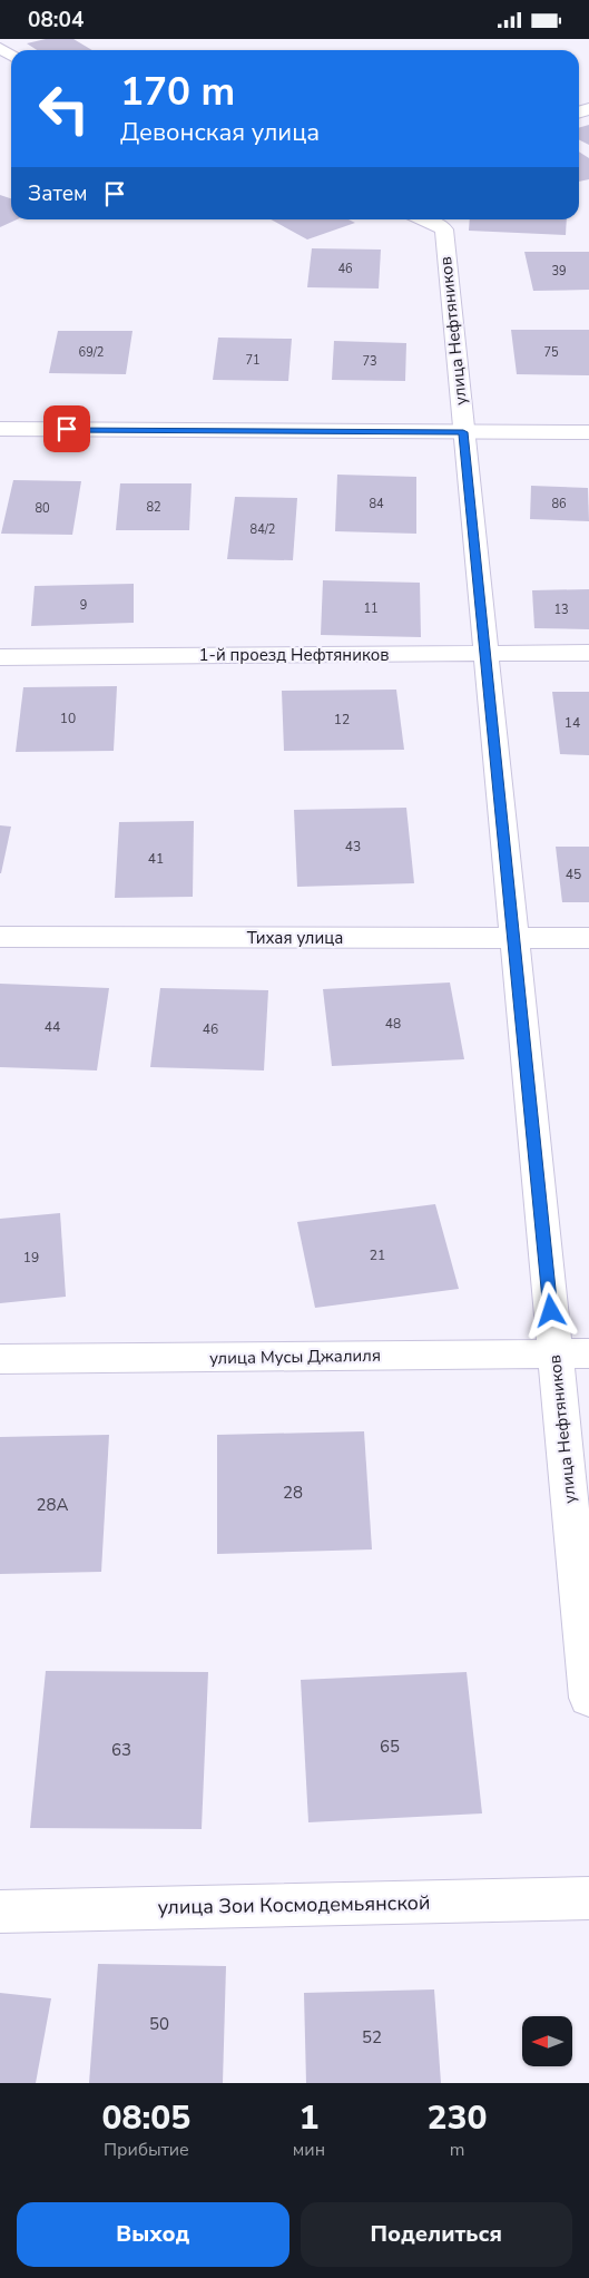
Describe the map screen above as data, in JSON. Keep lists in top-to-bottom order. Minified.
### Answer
{"streets":{"street":["улица Нефтяников","1-й проезд Нефтяников","Тихая улица","улица Мусы Джалиля","улица Зои Космодемьянской"]},"crossings":[["улица Нефтяников","1-й проезд Нефтяников"],["улица Нефтяников","Тихая улица"],["улица Нефтяников","улица Мусы Джалиля"]],"house_numbers":["46","39","69/2","75","71","73","84","86","82","80","84/2","9","11","13","10","12","14","43","41","45","48","44","46","21","19","28","28А","65","63","50","52"],"north":"left","page":{"status":"08:04","turn":["170 m","Девонская улица"],"then":"Затем","eta":["08:05","Прибытие","1","мин","230","m"],"buttons":["Выход","Поделиться"]}}
